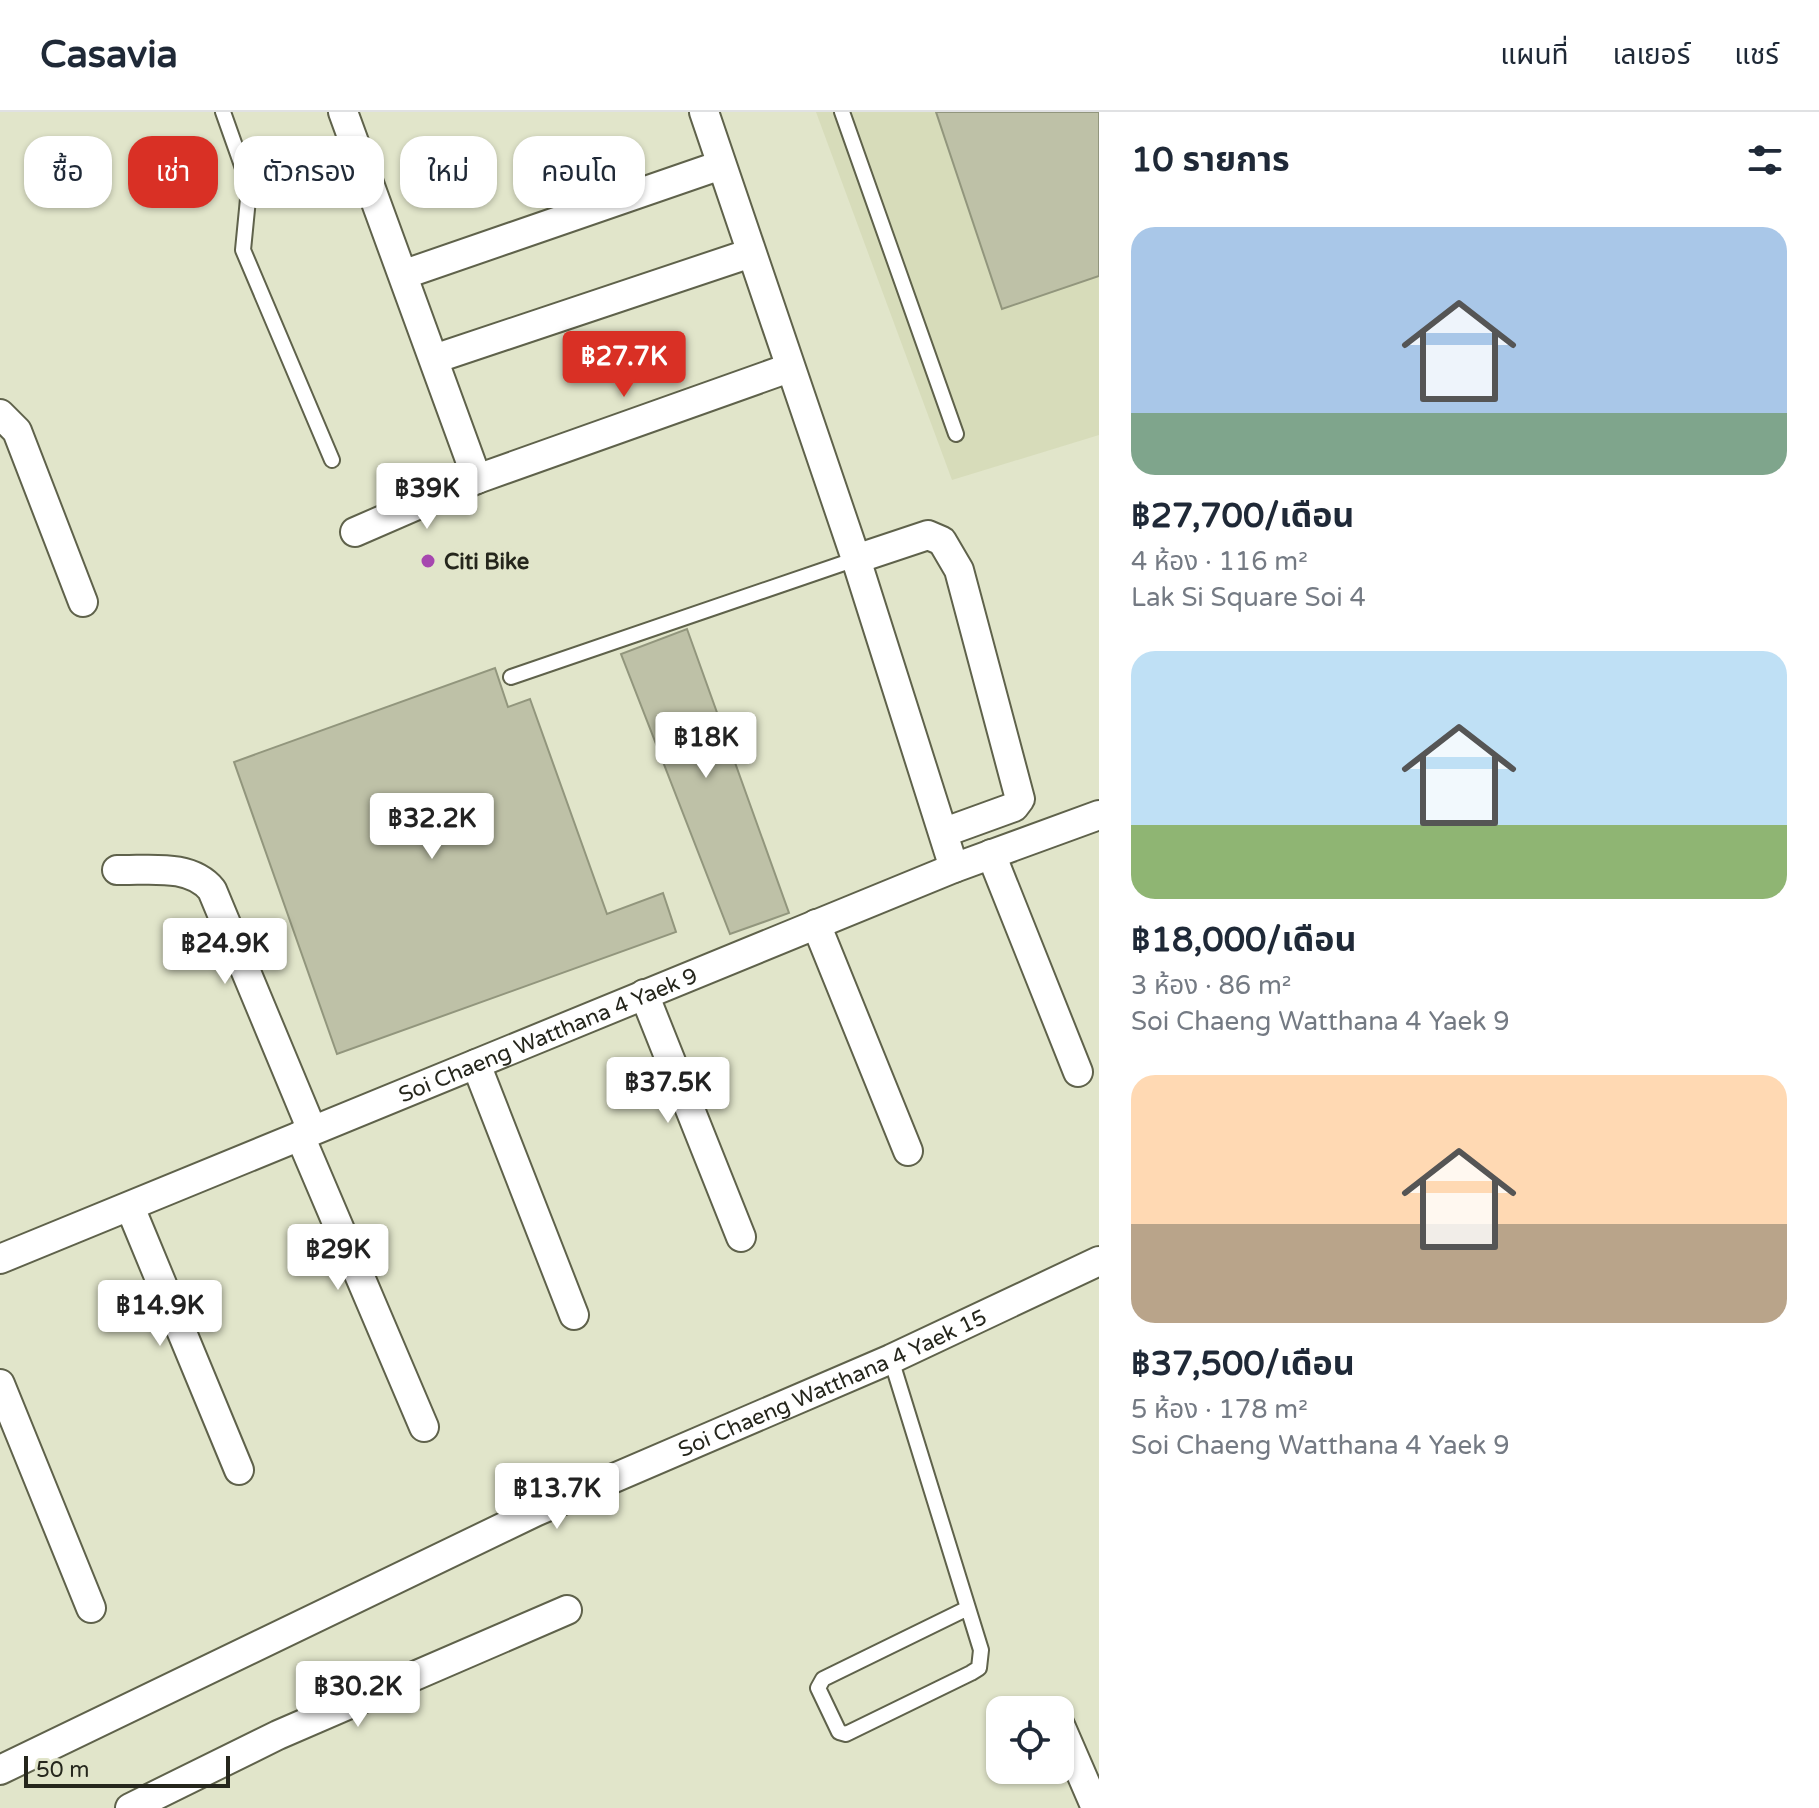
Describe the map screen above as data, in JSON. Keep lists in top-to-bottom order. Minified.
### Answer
{"streets":{"street":["Soi Chaeng Watthana 4 Yaek 9","Soi Chaeng Watthana 4 Yaek 15"]},"places":["Citi Bike"],"scale_bar":"50 m","page":{"header":"Casavia","nav":["แผนที่","เลเยอร์","แชร์"],"heading":"10 รายการ","chip":["ซื้อ","เช่า","ตัวกรอง","ใหม่","คอนโด"],"list":[{"name":"฿27,700/เดือน","note":"4 ห้อง · 116 m² · Lak Si Square Soi 4"},{"name":"฿18,000/เดือน","note":"3 ห้อง · 86 m² · Soi Chaeng Watthana 4 Yaek 9"},{"name":"฿37,500/เดือน","note":"5 ห้อง · 178 m² · Soi Chaeng Watthana 4 Yaek 9"}],"price":["฿27.7K","฿39K","฿18K","฿32.2K","฿24.9K","฿37.5K","฿29K","฿14.9K","฿13.7K","฿30.2K"],"scale":"50 m"}}
